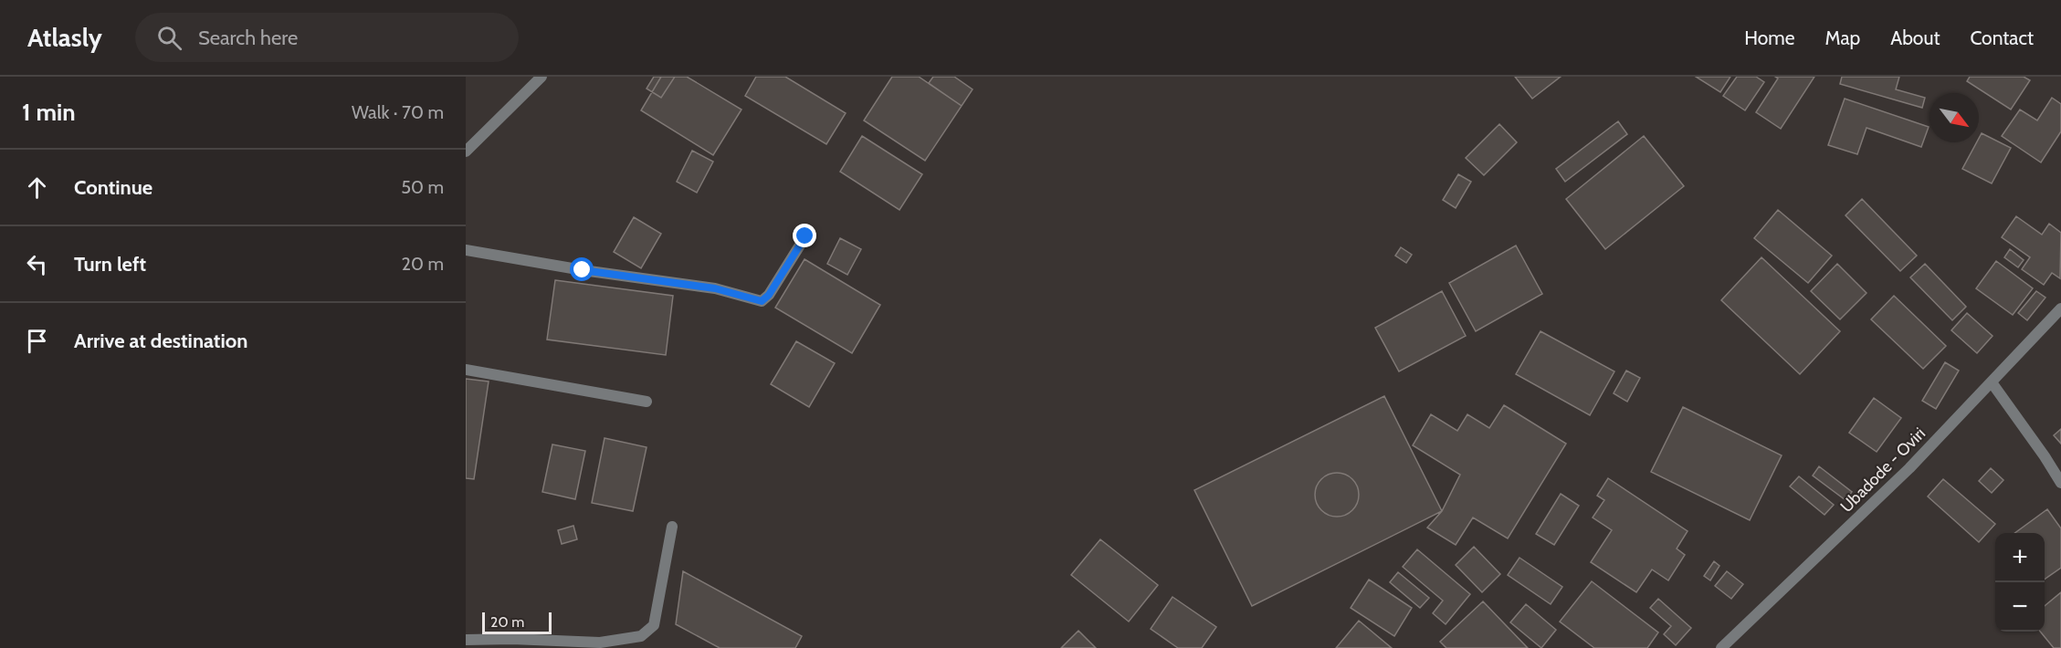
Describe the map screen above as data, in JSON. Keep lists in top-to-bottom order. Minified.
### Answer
{"streets":{"street":["Ubadode - Oviri"]},"scale_bar":"20 m","north":"bottom right","page":{"header":"Atlasly","search":"Search here","nav":["Home","Map","About","Contact"],"heading":["1 min","Walk · 70 m"],"list":[["Continue","50 m"],["Turn left","20 m"],"Arrive at destination"],"map_buttons":["+","−"],"scale":"20 m"}}
